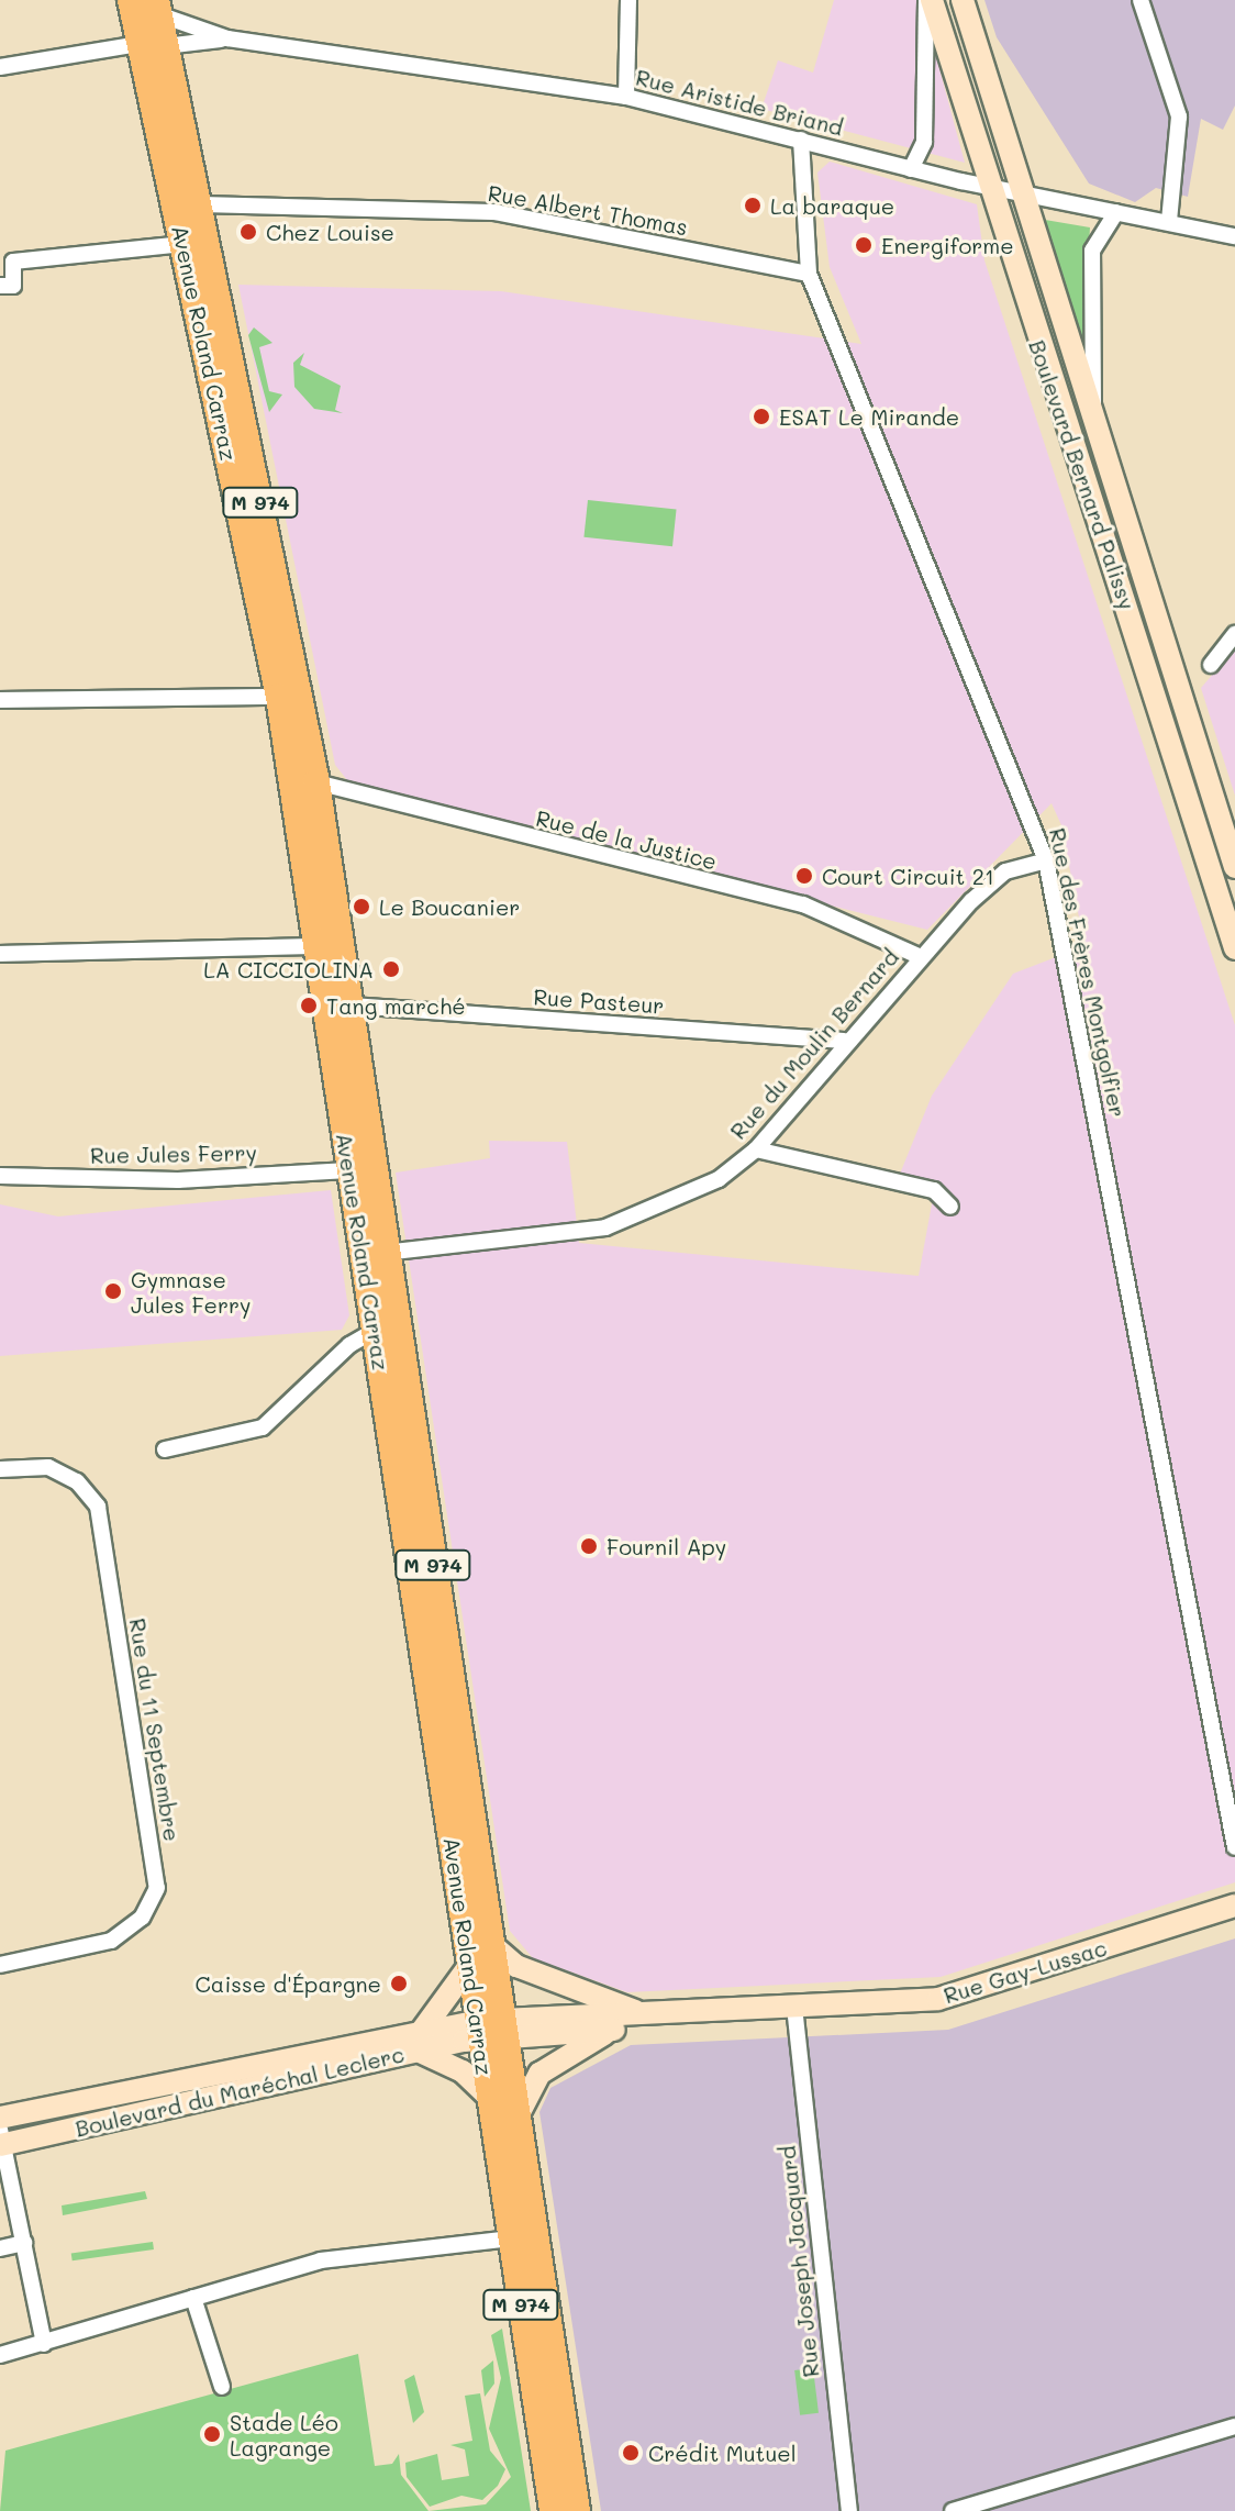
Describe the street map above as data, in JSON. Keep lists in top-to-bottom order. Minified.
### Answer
{"streets":{"main road":["Avenue Roland Carraz","Boulevard Bernard Palissy","M 974","Rue Gay-Lussac","Boulevard du Maréchal Leclerc"],"street":["Rue Aristide Briand","Rue Albert Thomas","Rue de la Justice","Rue des Frères Montgolfier","Rue Pasteur","Rue du Moulin Bernard","Rue Jules Ferry","Rue du 11 Septembre","Rue Joseph Jacquard"]},"crossings":[["Rue Aristide Briand","Avenue Roland Carraz"],["Rue Aristide Briand","Boulevard Bernard Palissy"],["Rue Aristide Briand","Rue des Frères Montgolfier"],["Rue Albert Thomas","Avenue Roland Carraz"],["Rue Albert Thomas","Rue des Frères Montgolfier"],["Avenue Roland Carraz","Rue de la Justice"],["Avenue Roland Carraz","Rue Pasteur"],["Avenue Roland Carraz","Rue du Moulin Bernard"],["Avenue Roland Carraz","Rue Jules Ferry"],["Avenue Roland Carraz","Rue Gay-Lussac"],["Avenue Roland Carraz","Boulevard du Maréchal Leclerc"],["Rue de la Justice","Rue du Moulin Bernard"],["Rue des Frères Montgolfier","Rue du Moulin Bernard"],["Rue Pasteur","Rue du Moulin Bernard"],["Rue Gay-Lussac","Boulevard du Maréchal Leclerc"],["Rue Gay-Lussac","Rue Joseph Jacquard"]],"places":["La baraque","Chez Louise","Energiforme","ESAT Le Mirande","Court Circuit 21","Le Boucanier","LA CICCIOLINA","Tang marché","Gymnase Jules Ferry","Fournil Apy","Caisse d'Épargne","Stade Léo Lagrange","Crédit Mutuel"]}
